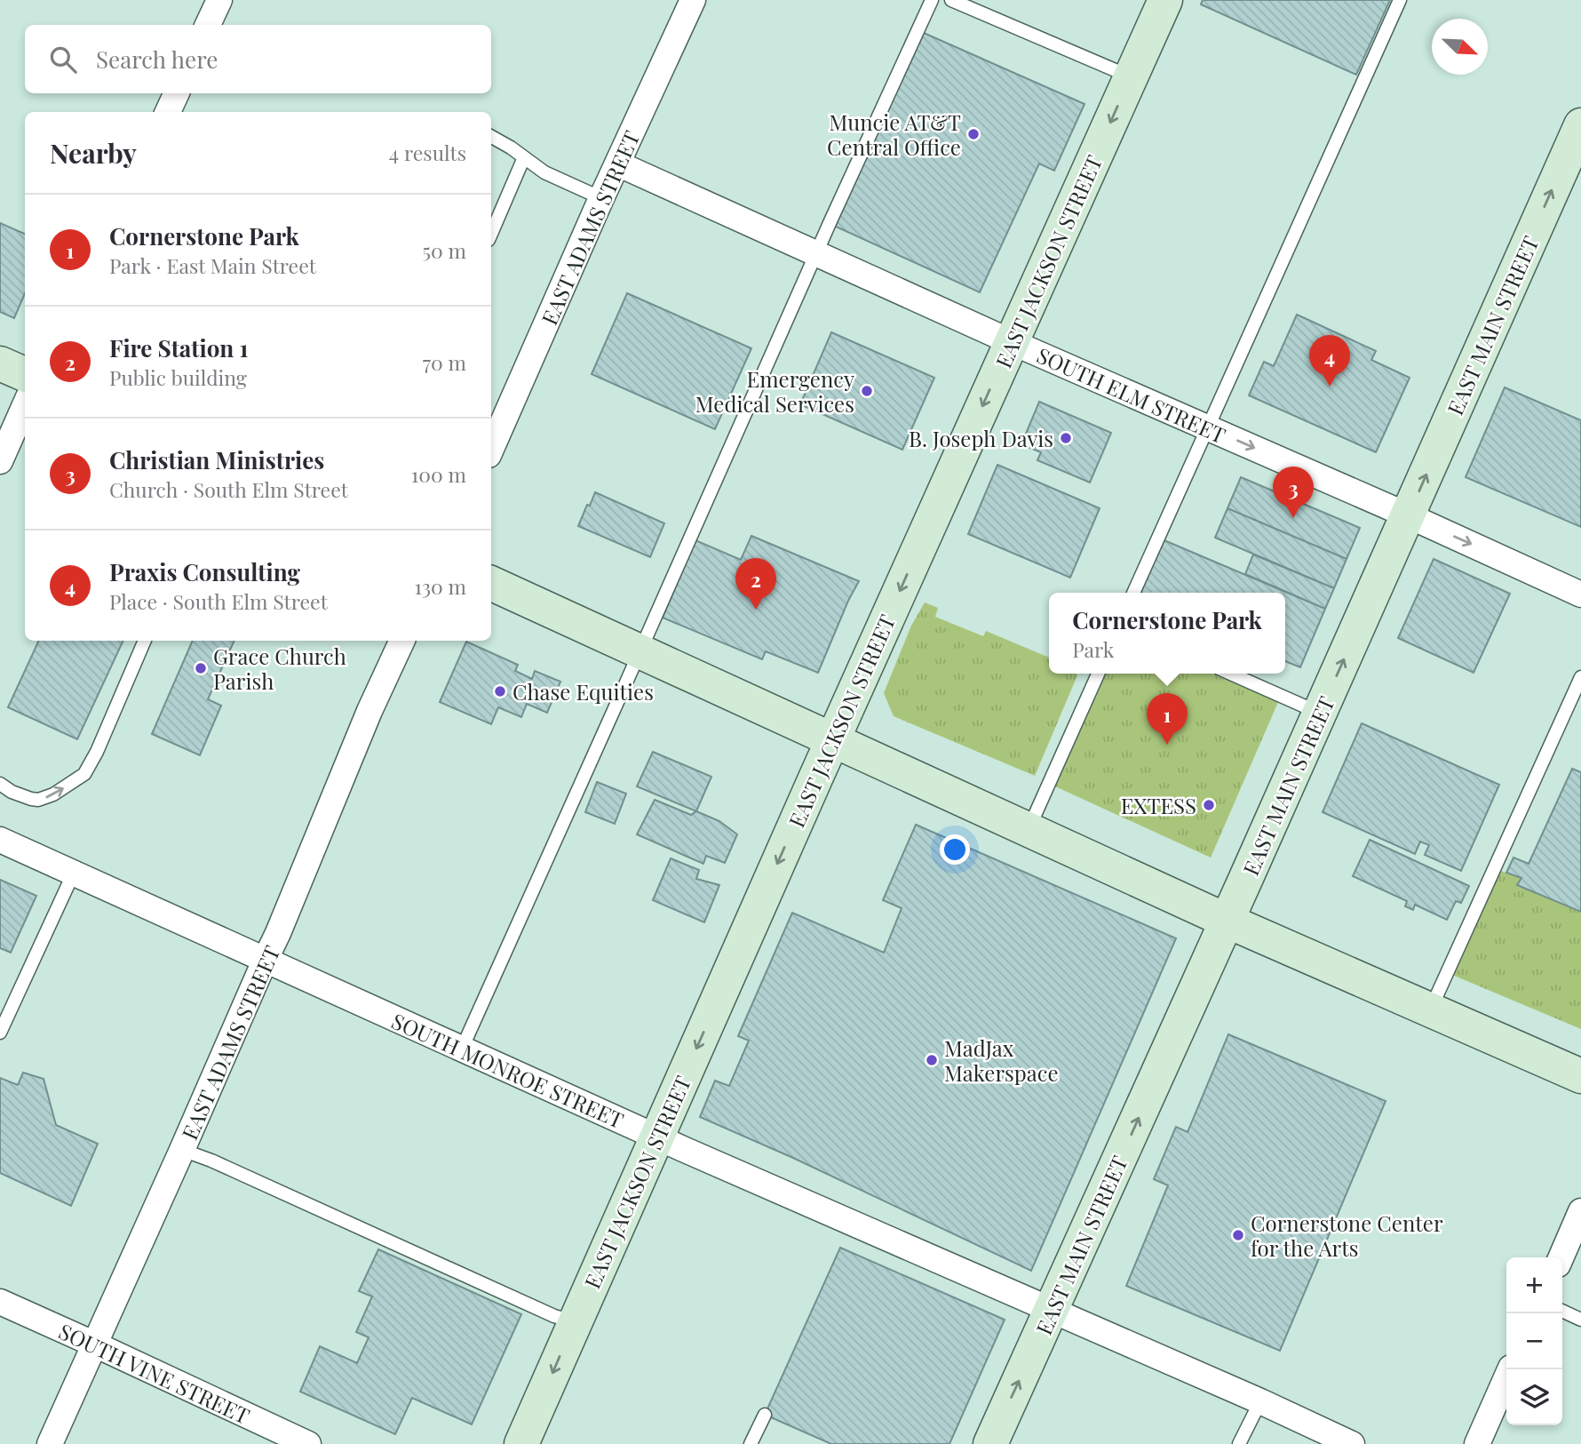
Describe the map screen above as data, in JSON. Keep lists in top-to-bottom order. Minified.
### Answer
{"streets":{"main road":["EAST JACKSON STREET","EAST MAIN STREET"],"street":["EAST ADAMS STREET","SOUTH ELM STREET","SOUTH MONROE STREET","SOUTH VINE STREET"]},"crossings":[["EAST ADAMS STREET","SOUTH ELM STREET"],["EAST ADAMS STREET","SOUTH MONROE STREET"],["EAST ADAMS STREET","SOUTH VINE STREET"],["EAST JACKSON STREET","SOUTH ELM STREET"],["EAST JACKSON STREET","SOUTH MONROE STREET"],["EAST MAIN STREET","SOUTH ELM STREET"],["EAST MAIN STREET","SOUTH MONROE STREET"]],"one_way":["EAST JACKSON STREET","EAST MAIN STREET","SOUTH ELM STREET"],"places":["Muncie AT&T Central Office","Emergency Medical Services","B. Joseph Davis","Grace Church Parish","Chase Equities","EXTESS","MadJax Makerspace","Cornerstone Center for the Arts"],"north":"bottom right","page":{"search":"Search here","heading":["Nearby","4 results"],"list":[{"mark":"1","name":"Cornerstone Park","note":"Park · East Main Street","value":"50 m"},{"mark":"2","name":"Fire Station 1","note":"Public building","value":"70 m"},{"mark":"3","name":"Christian Ministries","note":"Church · South Elm Street","value":"100 m"},{"mark":"4","name":"Praxis Consulting","note":"Place · South Elm Street","value":"130 m"}],"pins":["4","3","2","1"],"popup":["Cornerstone Park","Park"],"map_buttons":["+","−"]}}
